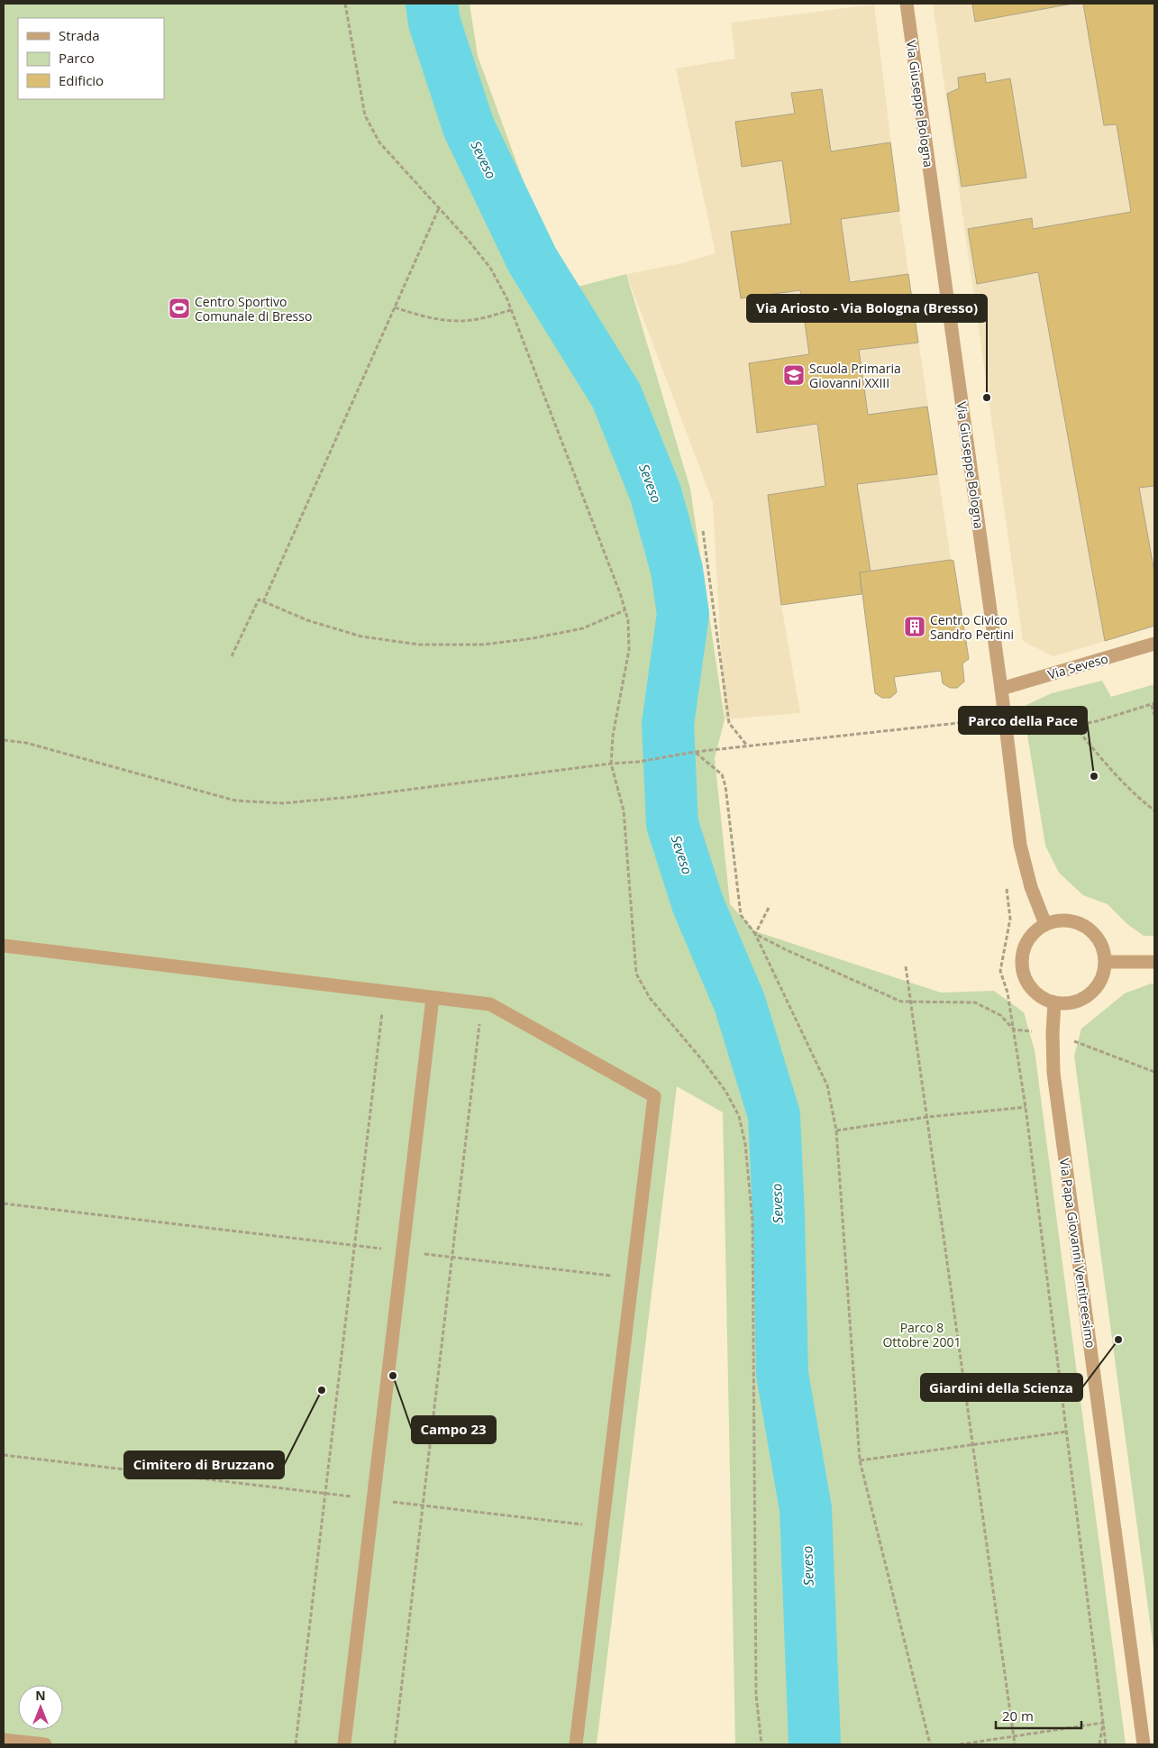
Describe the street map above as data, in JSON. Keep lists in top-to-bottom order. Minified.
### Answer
{"streets":{"street":["Via Giuseppe Bologna","Via Seveso","Via Papa Giovanni Ventitreesimo"]},"crossings":[["Via Giuseppe Bologna","Via Seveso"],["Via Giuseppe Bologna","Via Papa Giovanni Ventitreesimo"]],"water":["Seveso"],"parks":["Parco 8 Ottobre 2001"],"places":{"sports":["Centro Sportivo Comunale di Bresso"],"school or university":["Scuola Primaria Giovanni XXIII"],"other":["Via Ariosto - Via Bologna (Bresso)","Parco della Pace","Giardini della Scienza","Campo 23","Cimitero di Bruzzano"],"building":["Centro Civico Sandro Pertini"]},"legend":["Strada","Parco","Edificio"],"scale_bar":"20 m","north":"top"}
